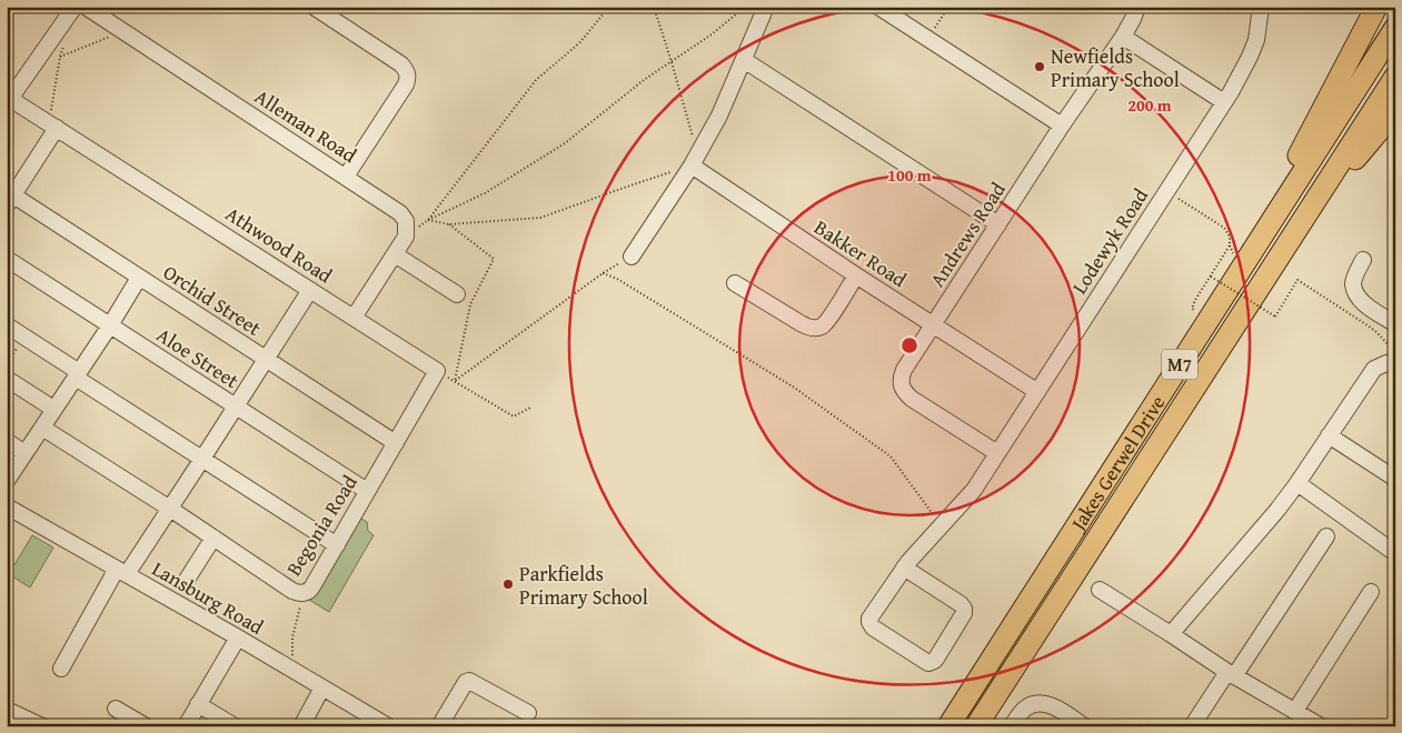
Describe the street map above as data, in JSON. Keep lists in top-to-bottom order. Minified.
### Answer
{"streets":{"highway":["M7","Jakes Gerwel Drive"],"street":["Alleman Road","Andrews Road","Lodewyk Road","Athwood Road","Bakker Road","Orchid Street","Aloe Street","Begonia Road","Lansburg Road"]},"crossings":[["Andrews Road","Lodewyk Road"],["Andrews Road","Bakker Road"],["Lodewyk Road","Bakker Road"],["Athwood Road","Begonia Road"],["Orchid Street","Begonia Road"],["Aloe Street","Begonia Road"]],"places":["Newfields Primary School","Parkfields Primary School"],"rings":["200 m","100 m"]}
